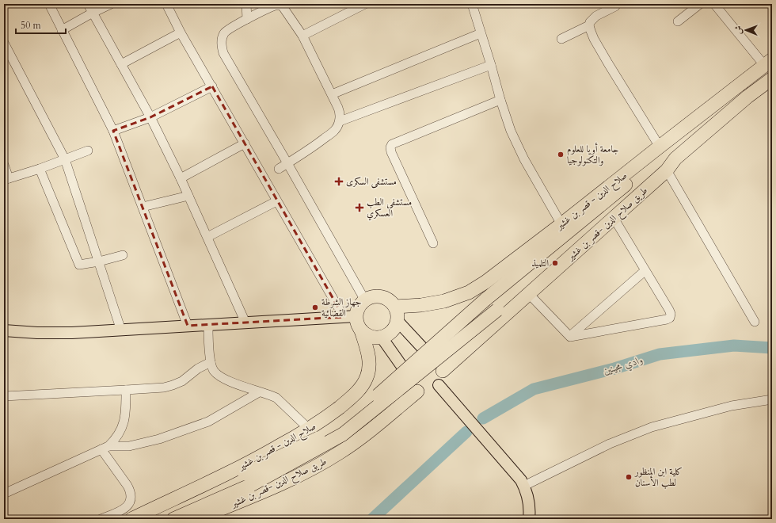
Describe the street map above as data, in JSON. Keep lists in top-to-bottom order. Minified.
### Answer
{"streets":{"highway":["صلاح الدين - قصر بن غشير","طريق صلاح الدين -قصر بن غشير"]},"water":["وادي مجينين"],"places":{"other":["جامعة أويا للعلوم والتكنولوجيا","التلميذ","جهاز الشرطة القضائية","كلية ابن المنظور لطب الأسنان"],"health":["مستشفى السكرى","مستشفي الطب العسكري"]},"scale_bar":"50 m","north":"left"}
